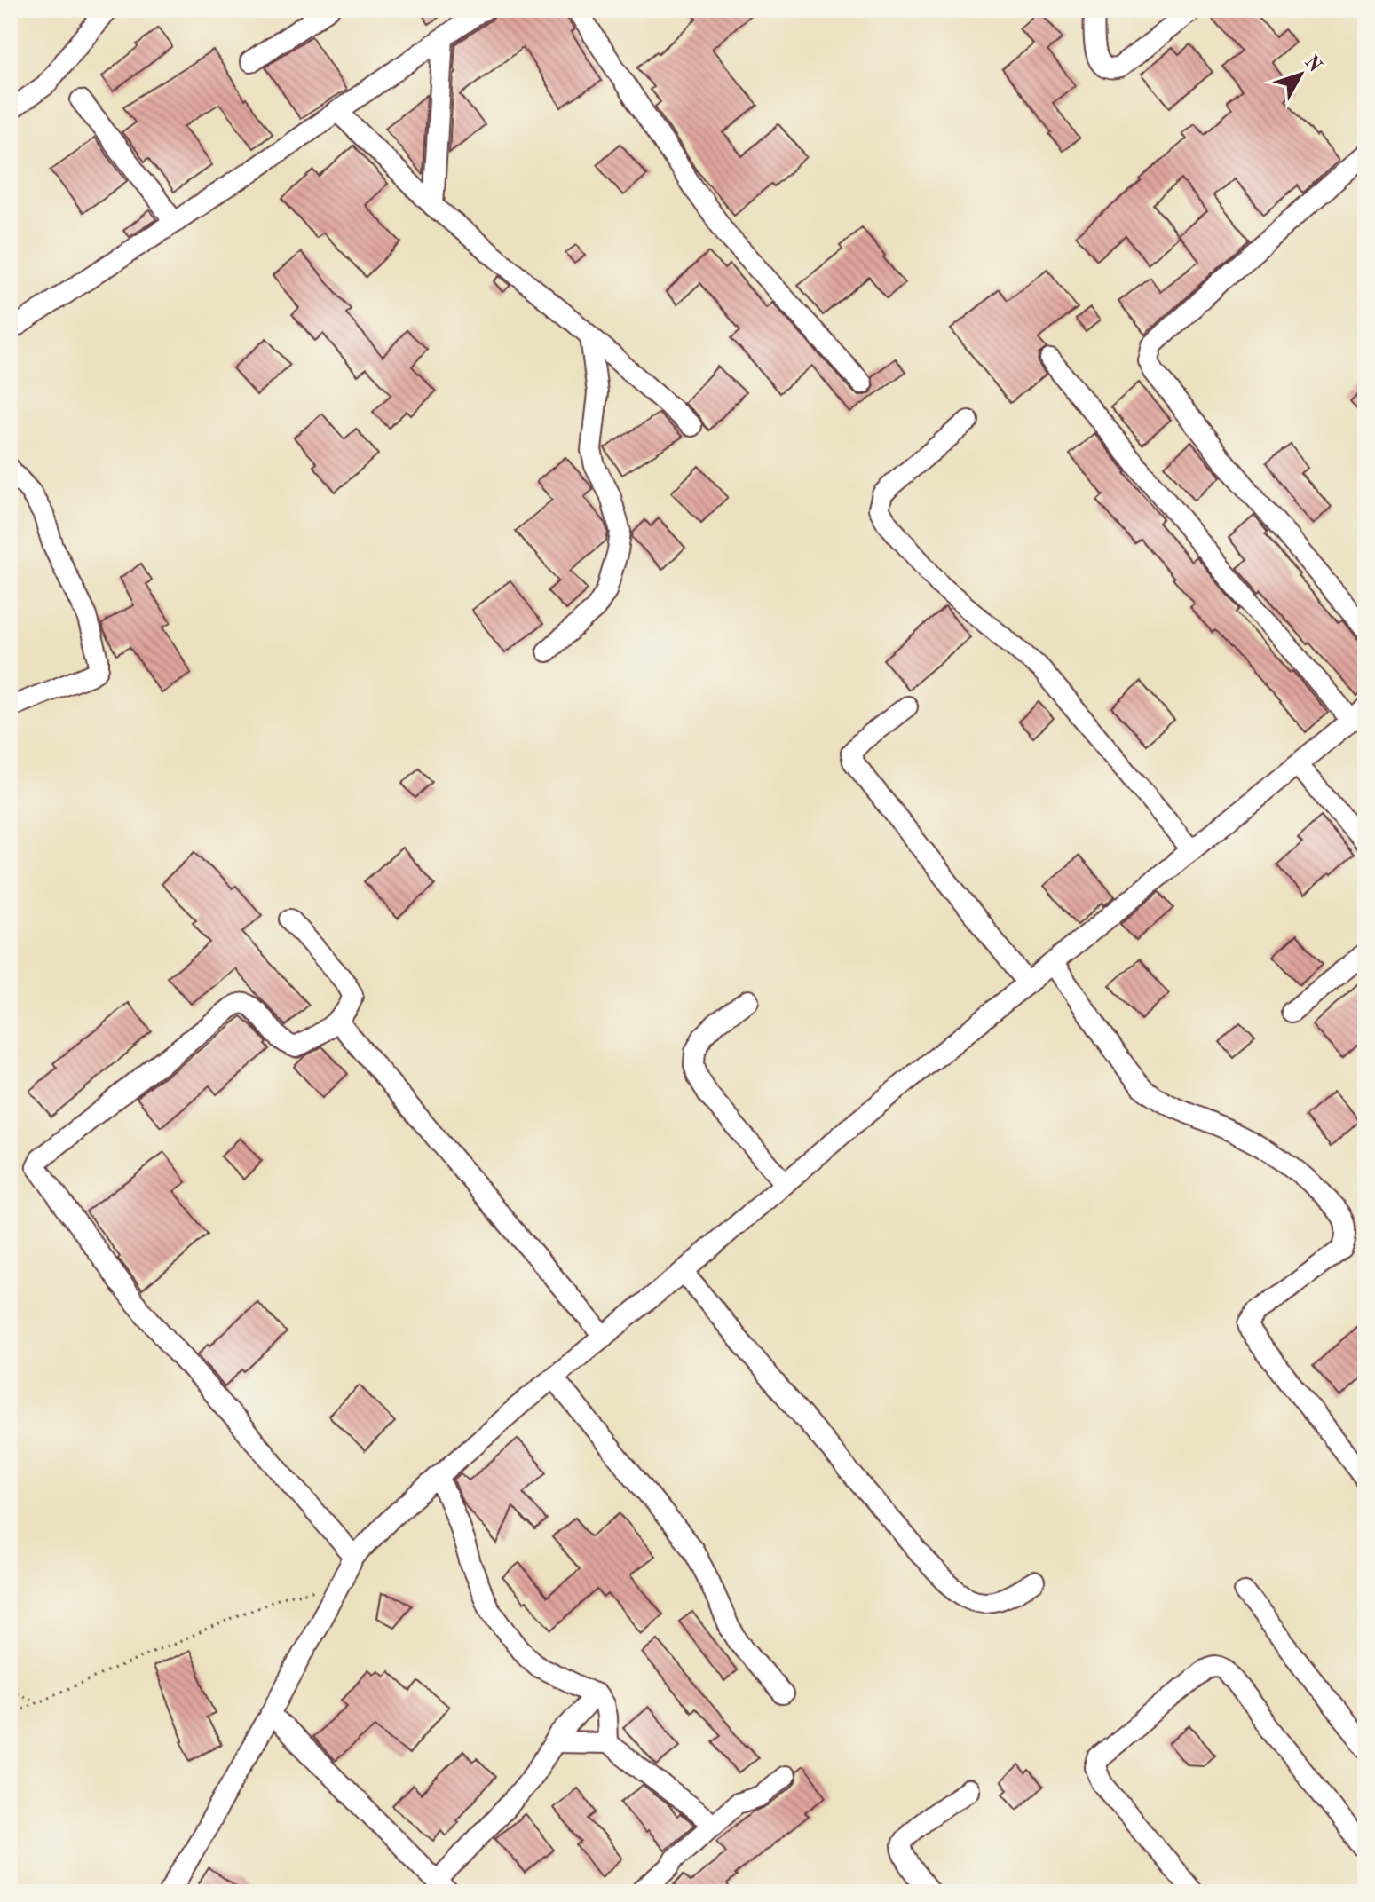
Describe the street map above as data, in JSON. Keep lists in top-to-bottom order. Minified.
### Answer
{"north":"top right"}
